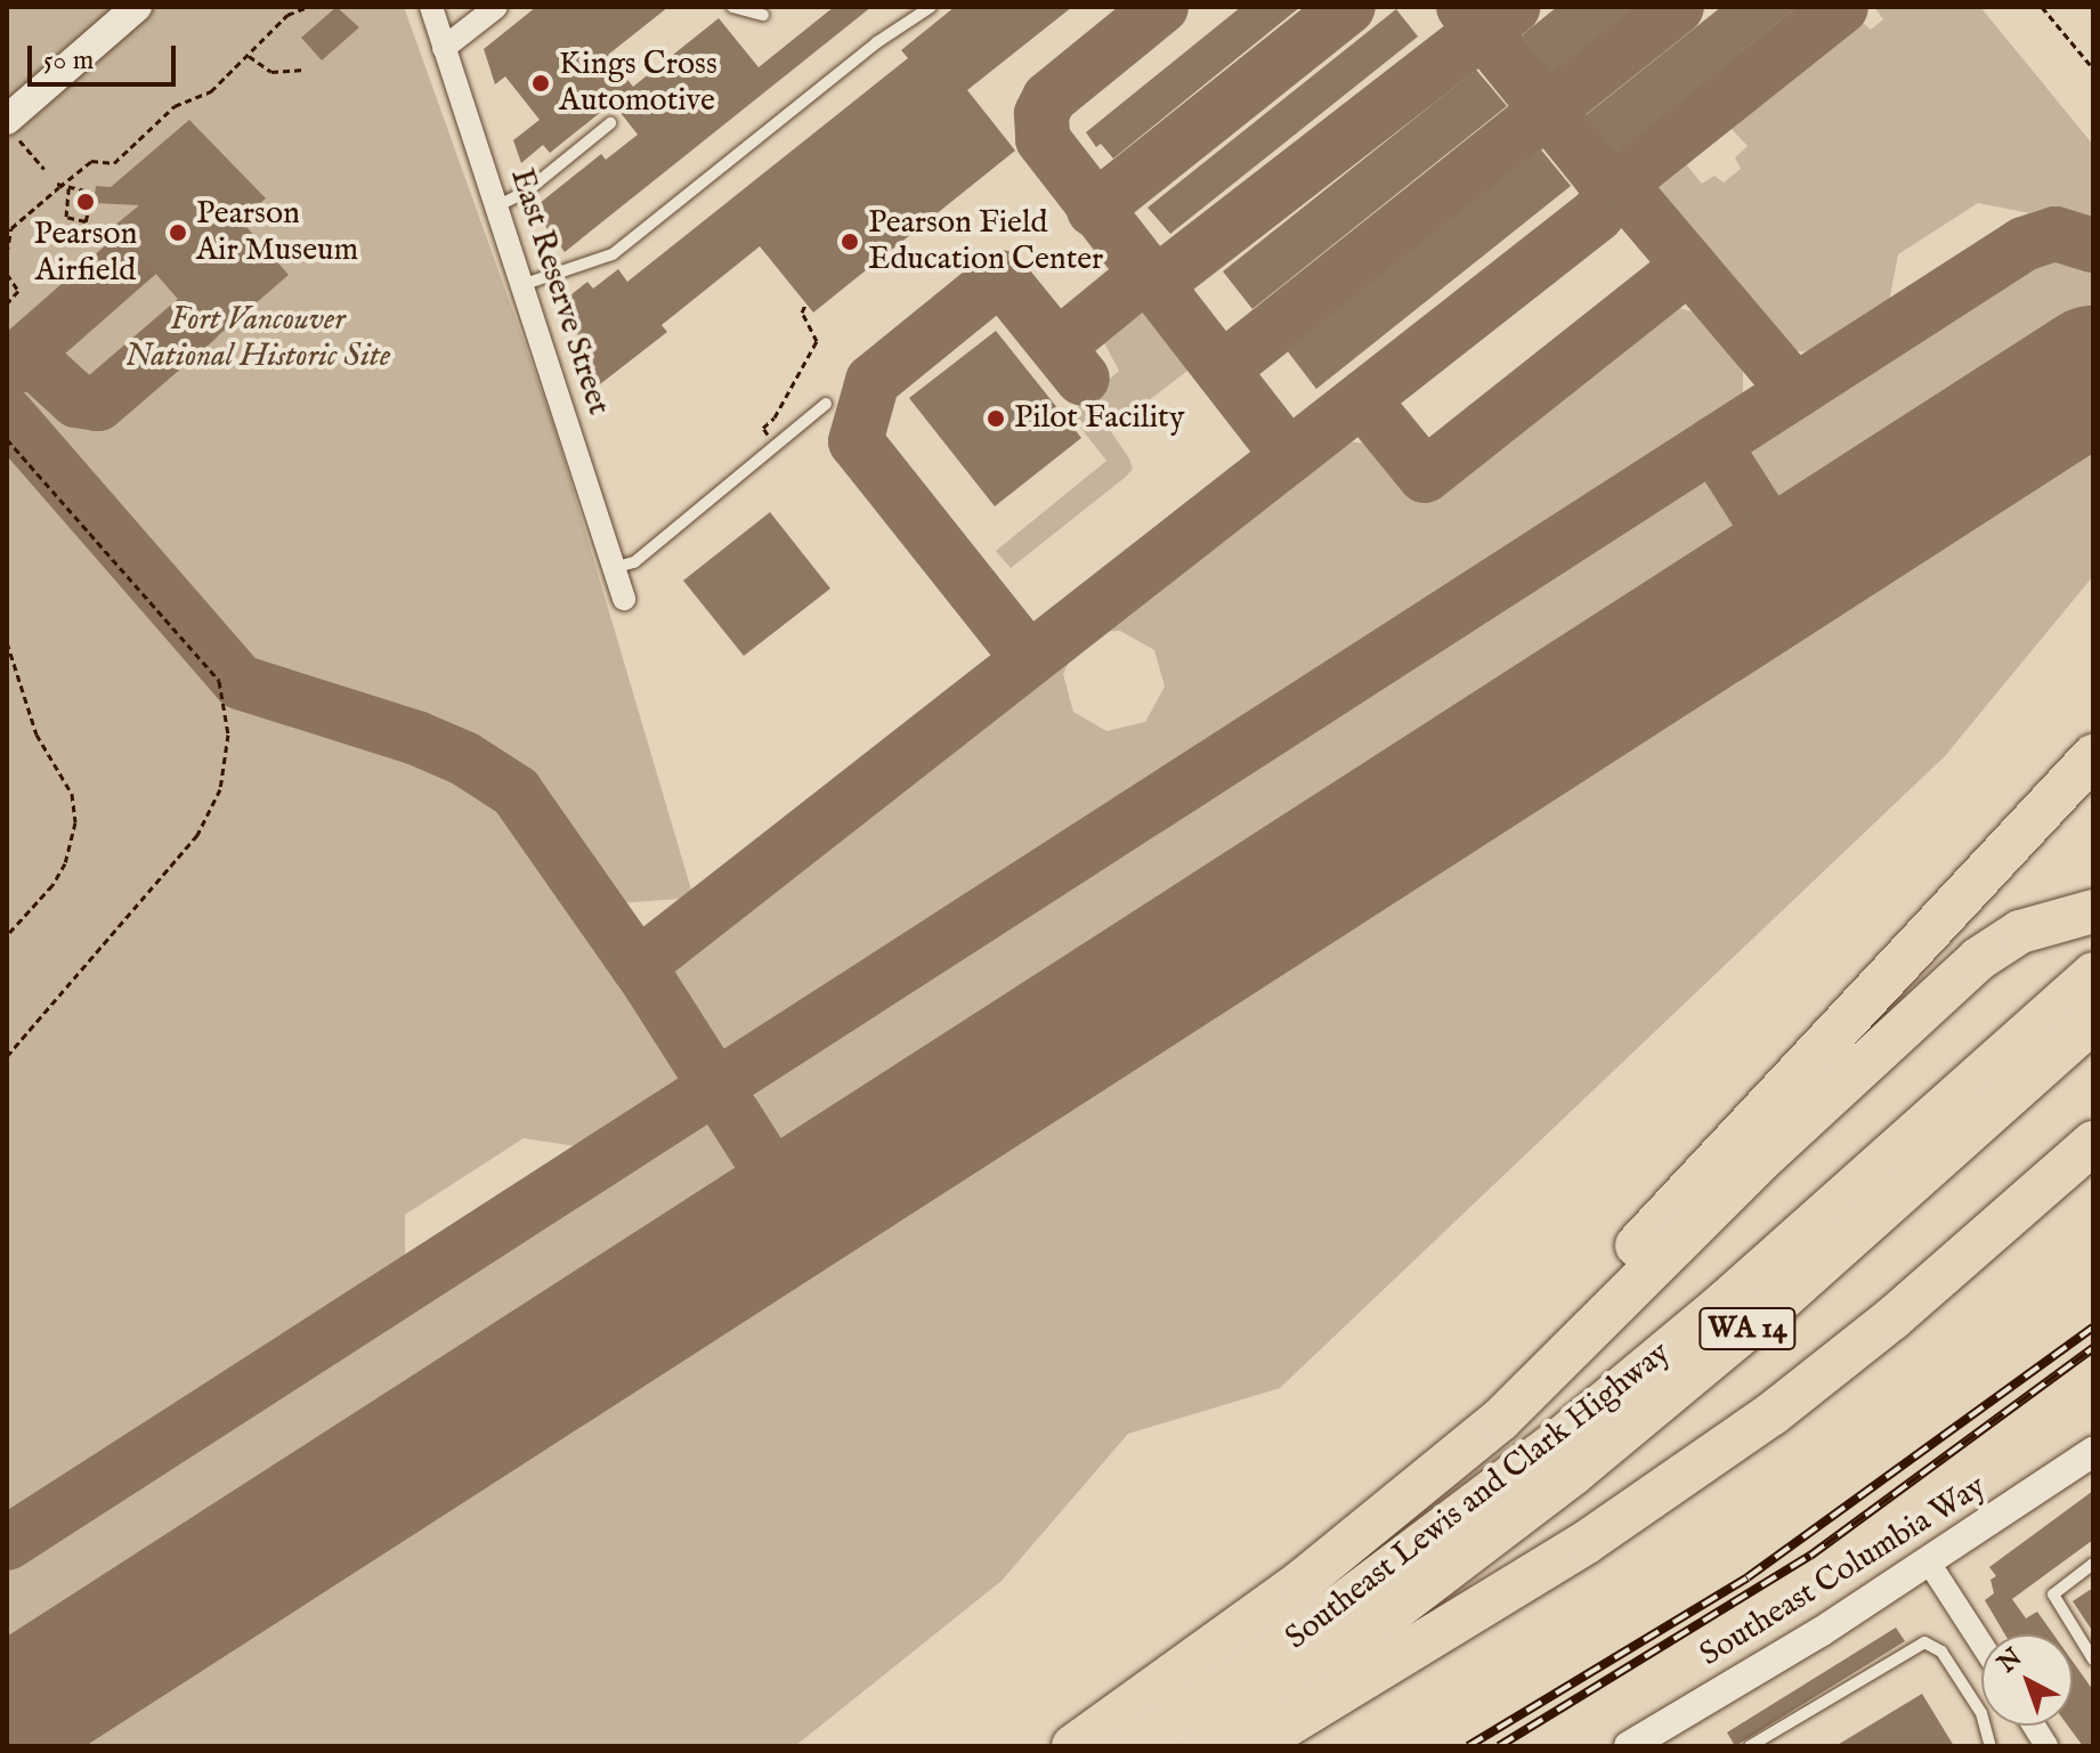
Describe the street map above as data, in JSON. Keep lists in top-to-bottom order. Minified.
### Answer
{"streets":{"highway":["WA 14","Southeast Lewis and Clark Highway"],"street":["East Reserve Street","Southeast Columbia Way"]},"parks":["Fort Vancouver National Historic Site"],"places":["Kings Cross Automotive","Pearson Airfield","Pearson Air Museum","Pearson Field Education Center","Pilot Facility"],"scale_bar":"50 m","north":"top left"}
